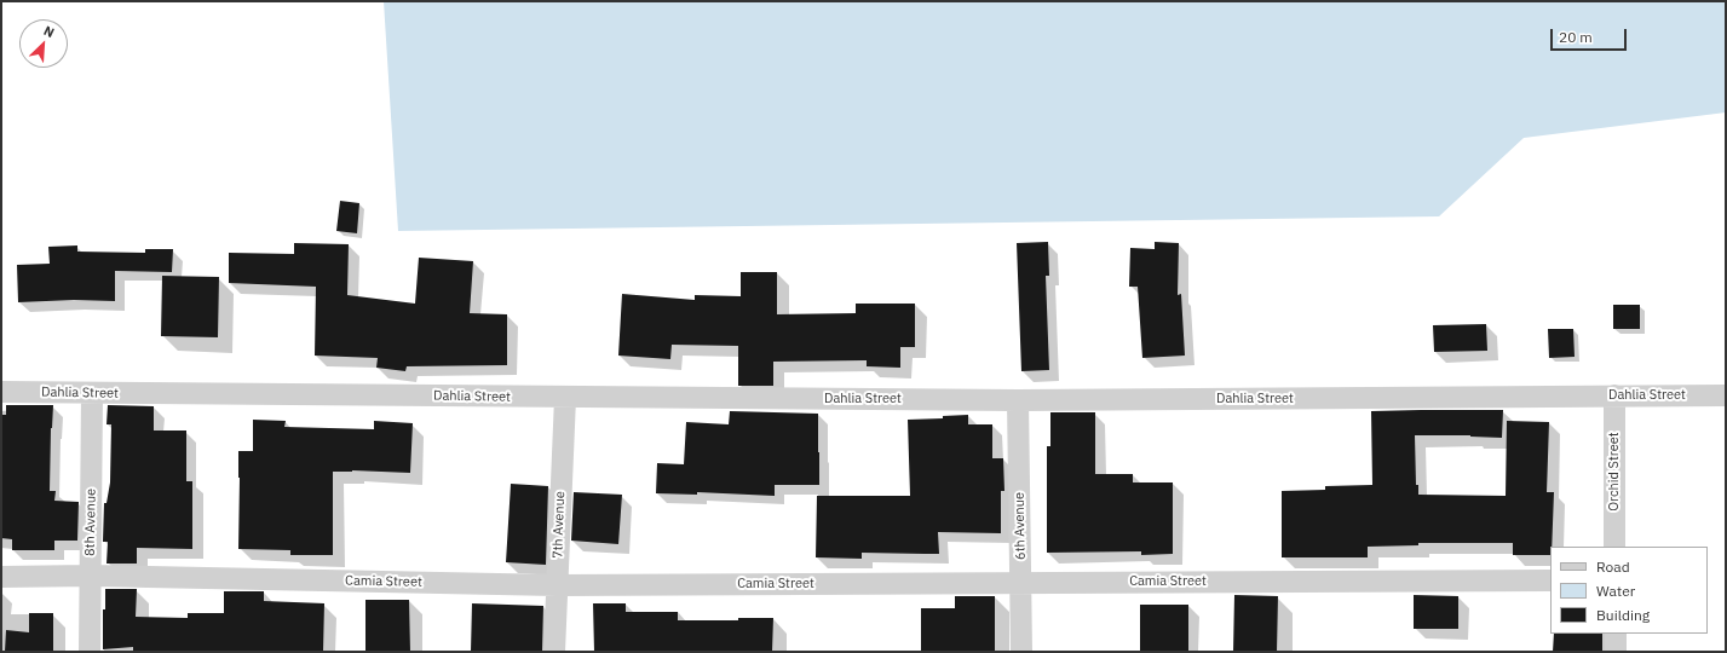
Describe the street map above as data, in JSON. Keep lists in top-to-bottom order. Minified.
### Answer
{"streets":{"street":["Dahlia Street","Orchid Street","8th Avenue","7th Avenue","6th Avenue","Camia Street"]},"crossings":[["Dahlia Street","Orchid Street"],["Dahlia Street","8th Avenue"],["Dahlia Street","7th Avenue"],["Dahlia Street","6th Avenue"],["8th Avenue","Camia Street"],["7th Avenue","Camia Street"],["6th Avenue","Camia Street"]],"legend":["Road","Water","Building"],"scale_bar":"20 m","north":"top right"}
